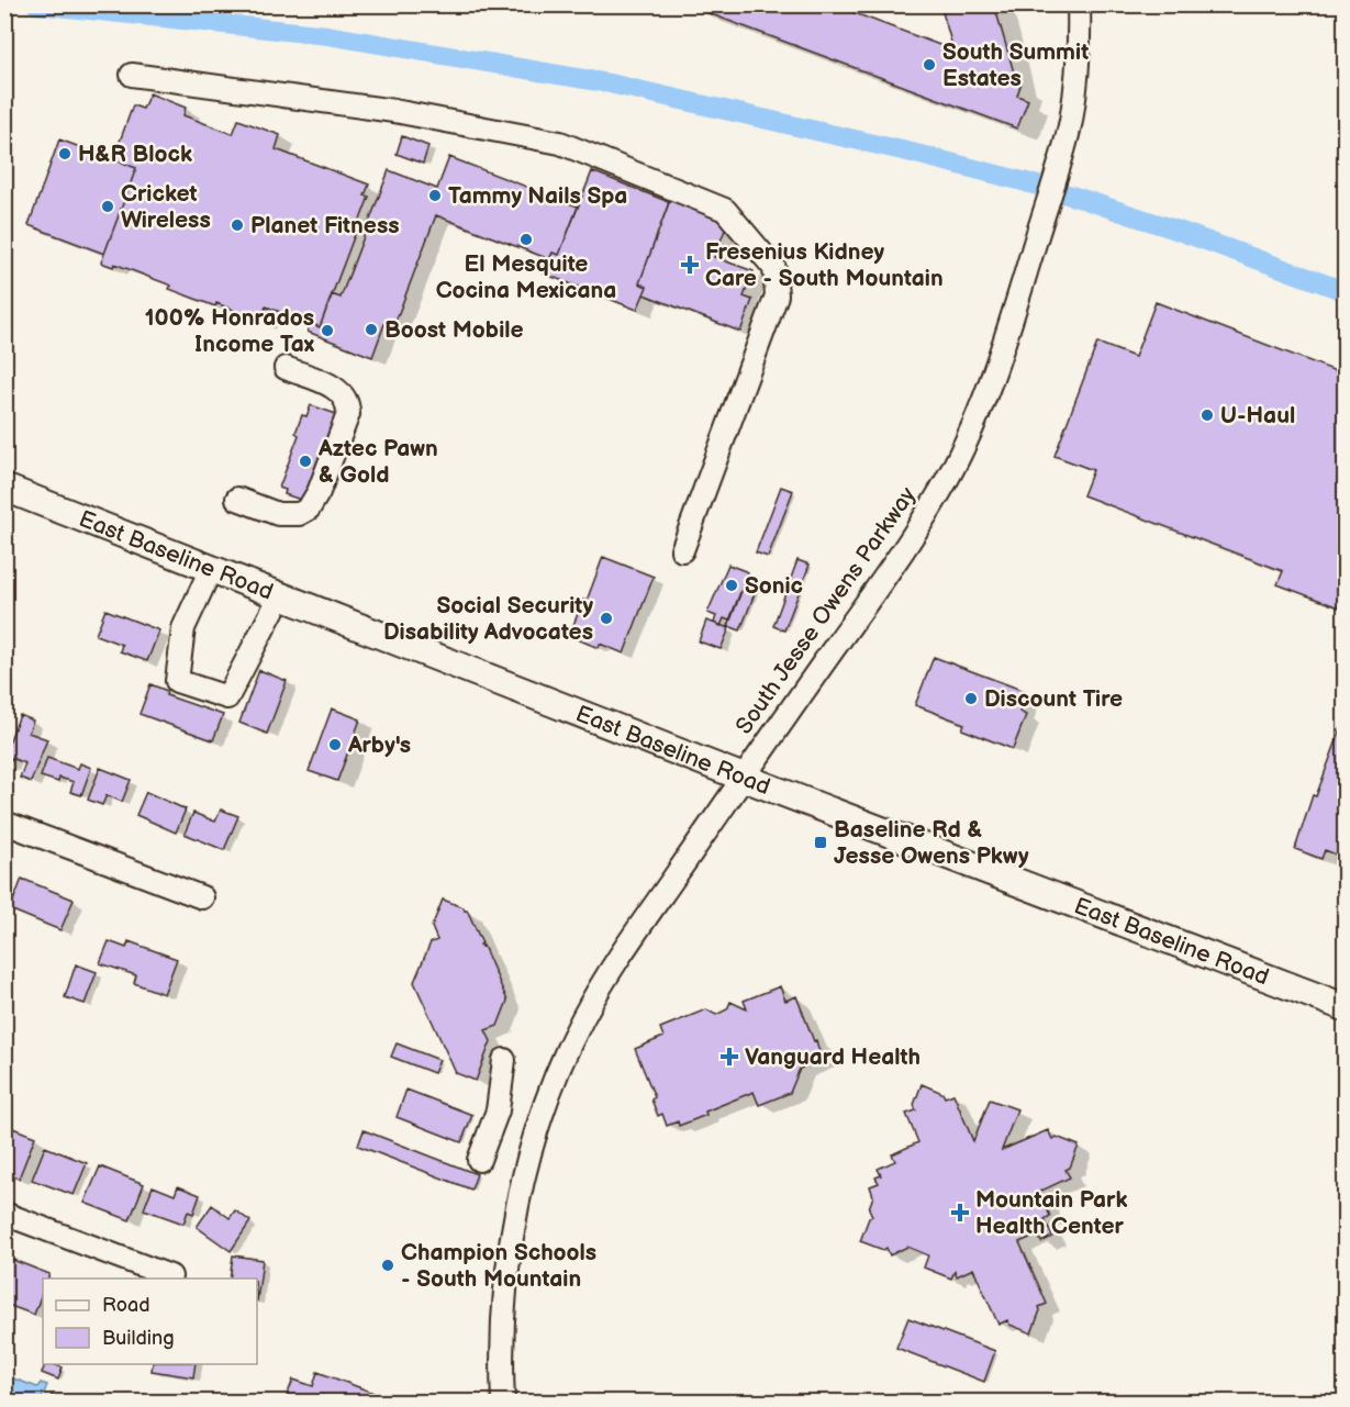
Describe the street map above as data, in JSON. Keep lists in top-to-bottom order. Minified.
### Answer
{"streets":{"main road":["East Baseline Road"],"street":["South Jesse Owens Parkway"]},"crossings":[["East Baseline Road","South Jesse Owens Parkway"]],"places":{"other":["South Summit Estates","H&R Block","Tammy Nails Spa","Cricket Wireless","Planet Fitness","El Mesquite Cocina Mexicana","Boost Mobile","100% Honrados Income Tax","U-Haul","Aztec Pawn & Gold","Sonic","Social Security Disability Advocates","Discount Tire","Arby's","Champion Schools - South Mountain"],"health":["Fresenius Kidney Care - South Mountain","Vanguard Health","Mountain Park Health Center"],"transit":["Baseline Rd & Jesse Owens Pkwy"]},"legend":["Road","Building"]}
